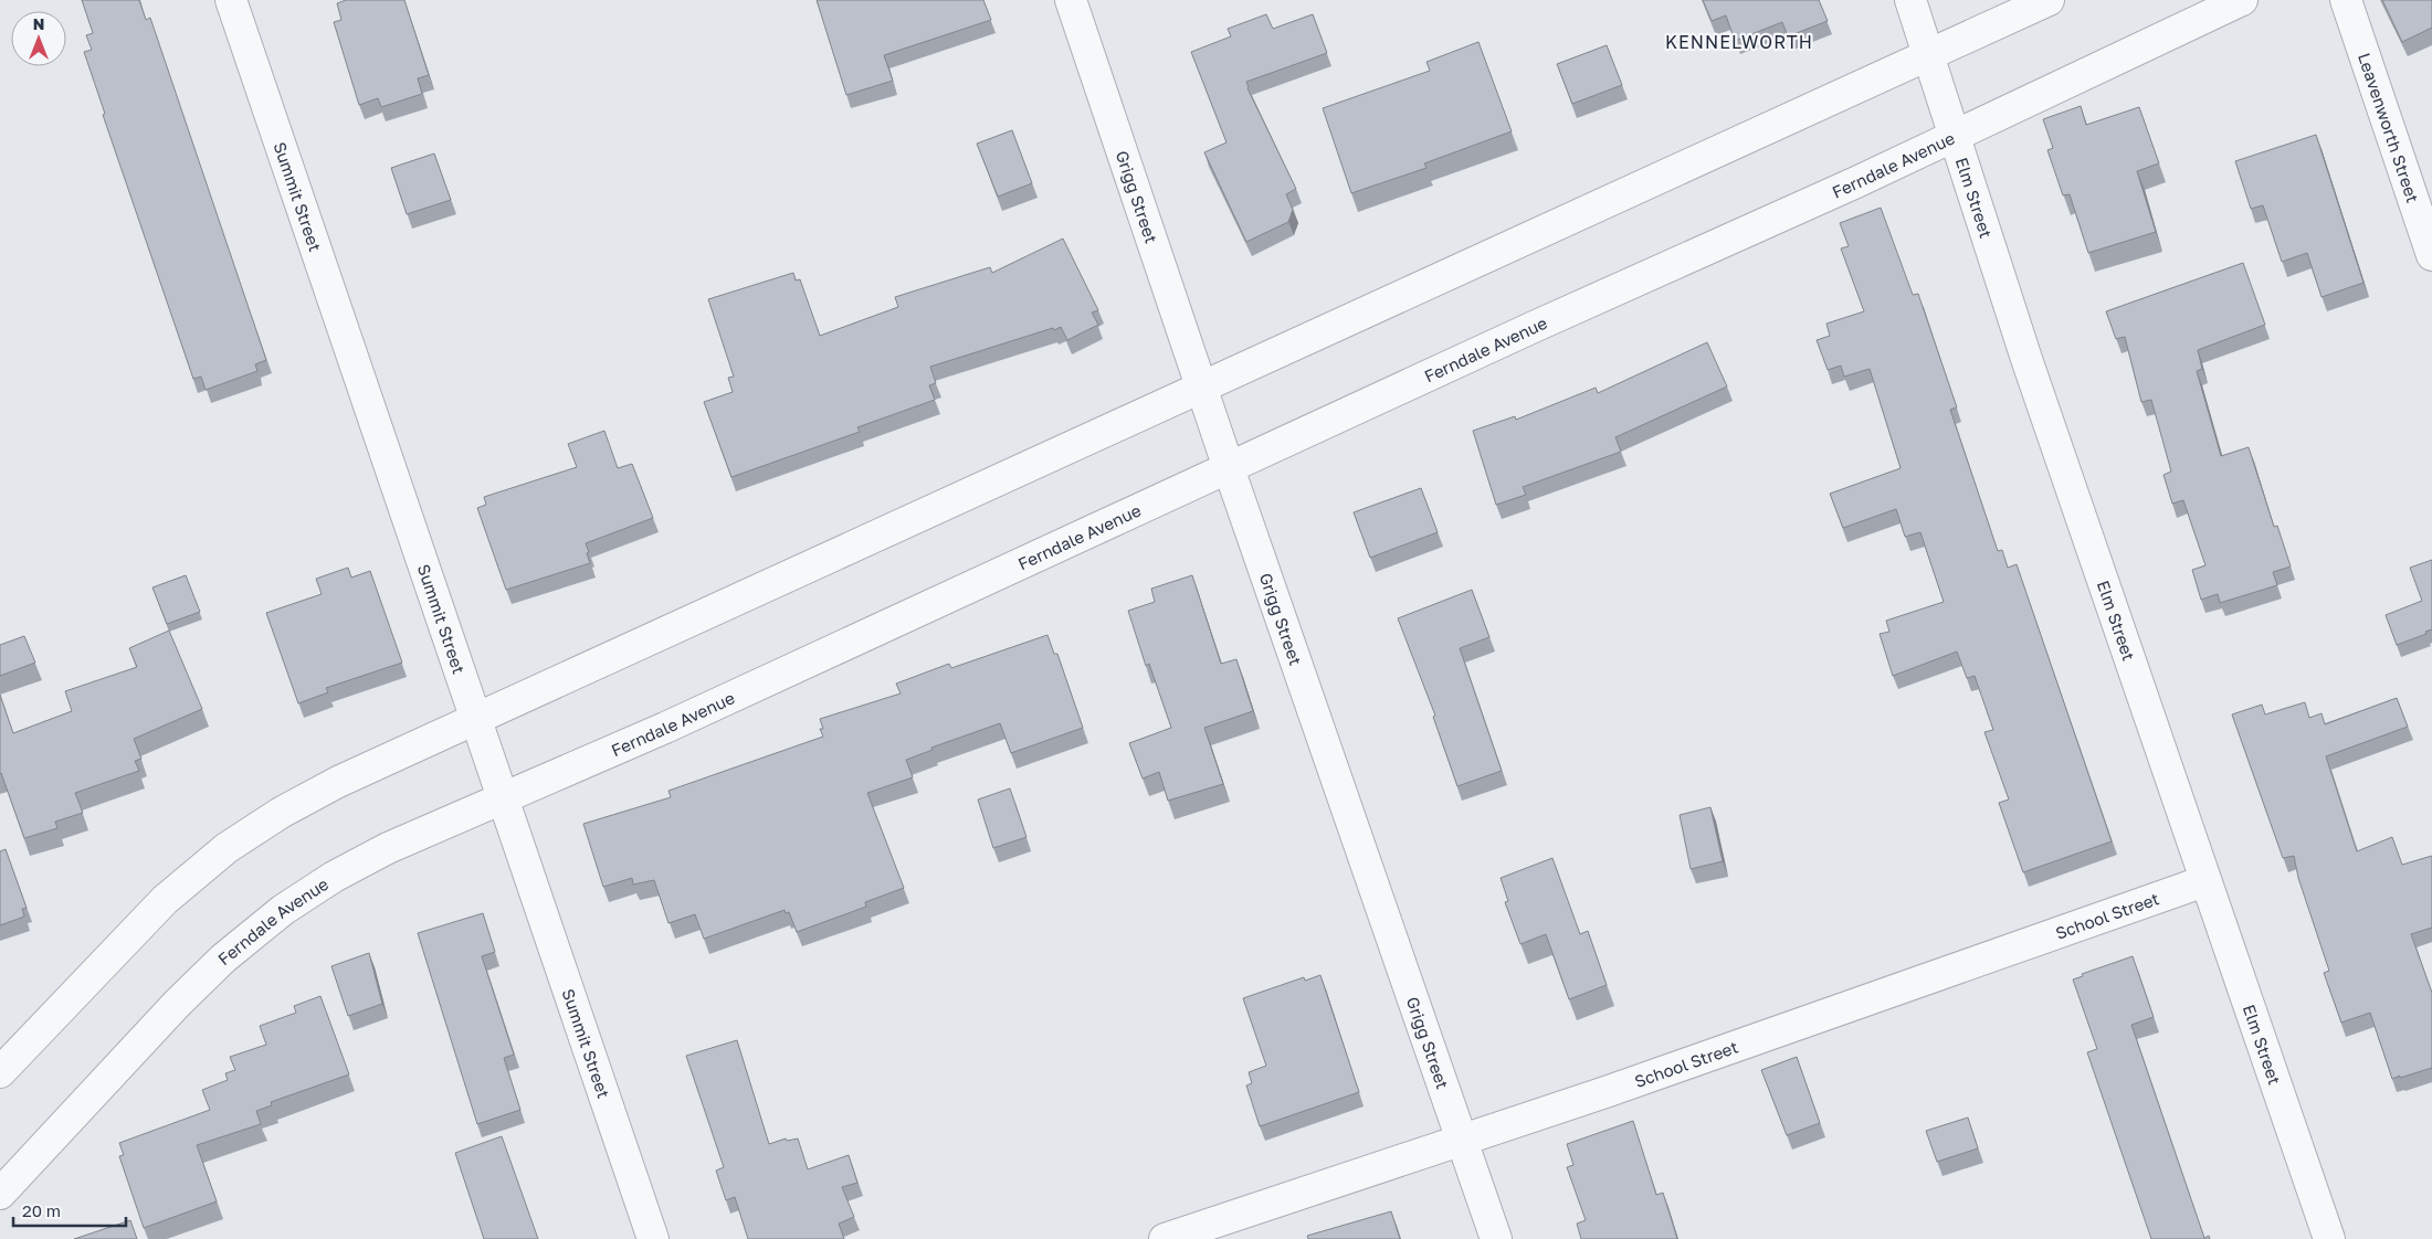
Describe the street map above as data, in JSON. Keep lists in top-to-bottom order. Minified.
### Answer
{"streets":{"street":["Leavenworth Street","Ferndale Avenue","Summit Street","Elm Street","Grigg Street","School Street"]},"crossings":[["Ferndale Avenue","Summit Street"],["Ferndale Avenue","Elm Street"],["Ferndale Avenue","Grigg Street"],["Elm Street","School Street"],["Grigg Street","School Street"]],"districts":["KENNELWORTH"],"scale_bar":"20 m","north":"top"}
